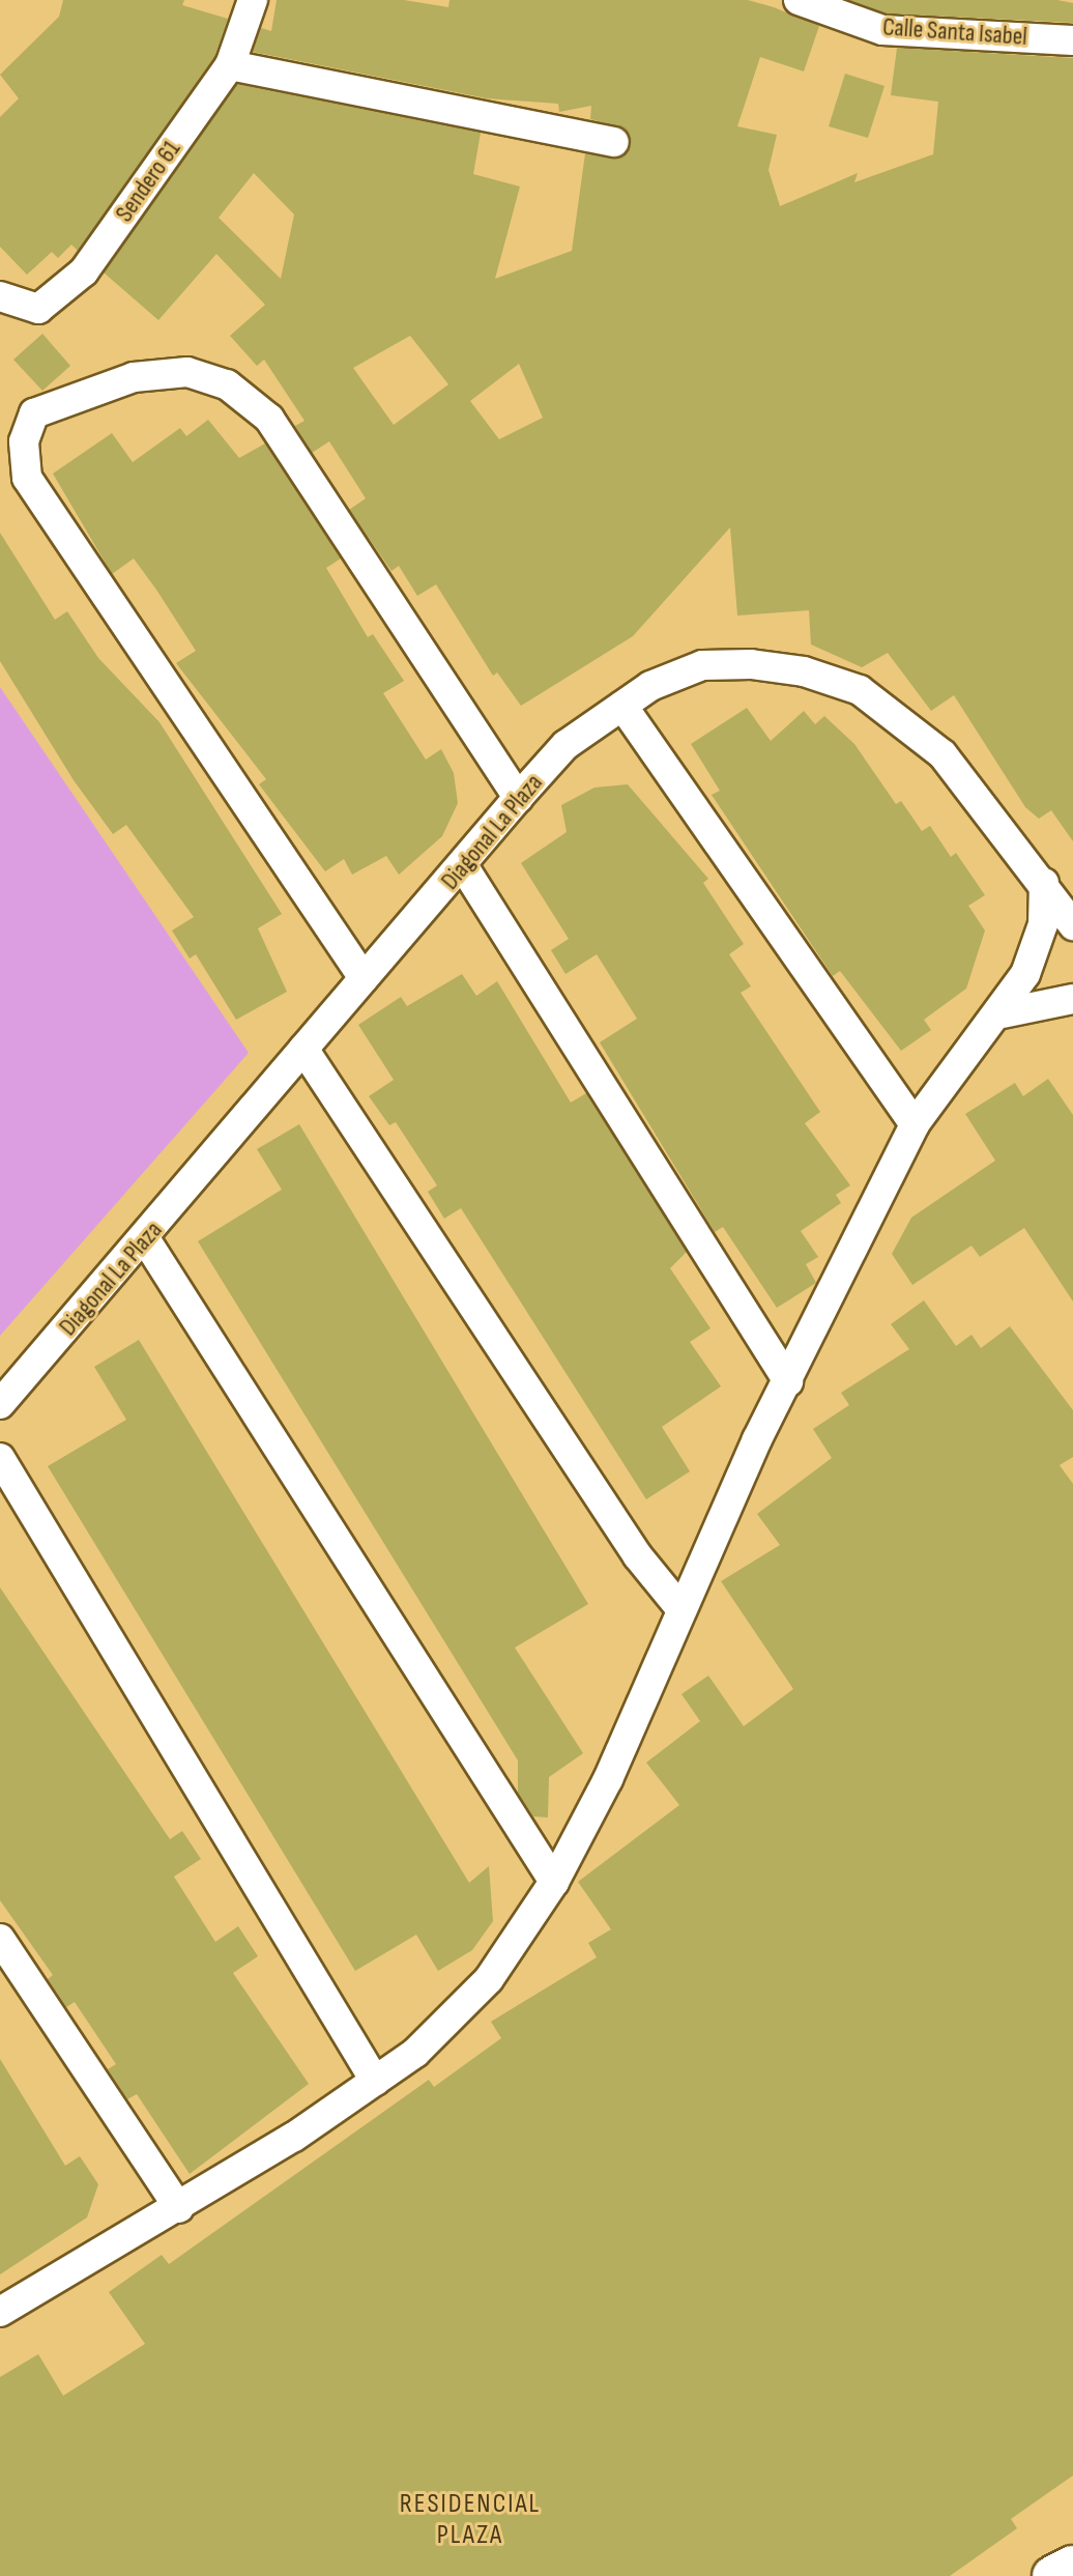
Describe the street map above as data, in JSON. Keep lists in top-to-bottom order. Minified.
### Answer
{"streets":{"street":["Calle Santa Isabel","Sendero 61","Diagonal La Plaza"]},"districts":["RESIDENCIAL PLAZA"]}
